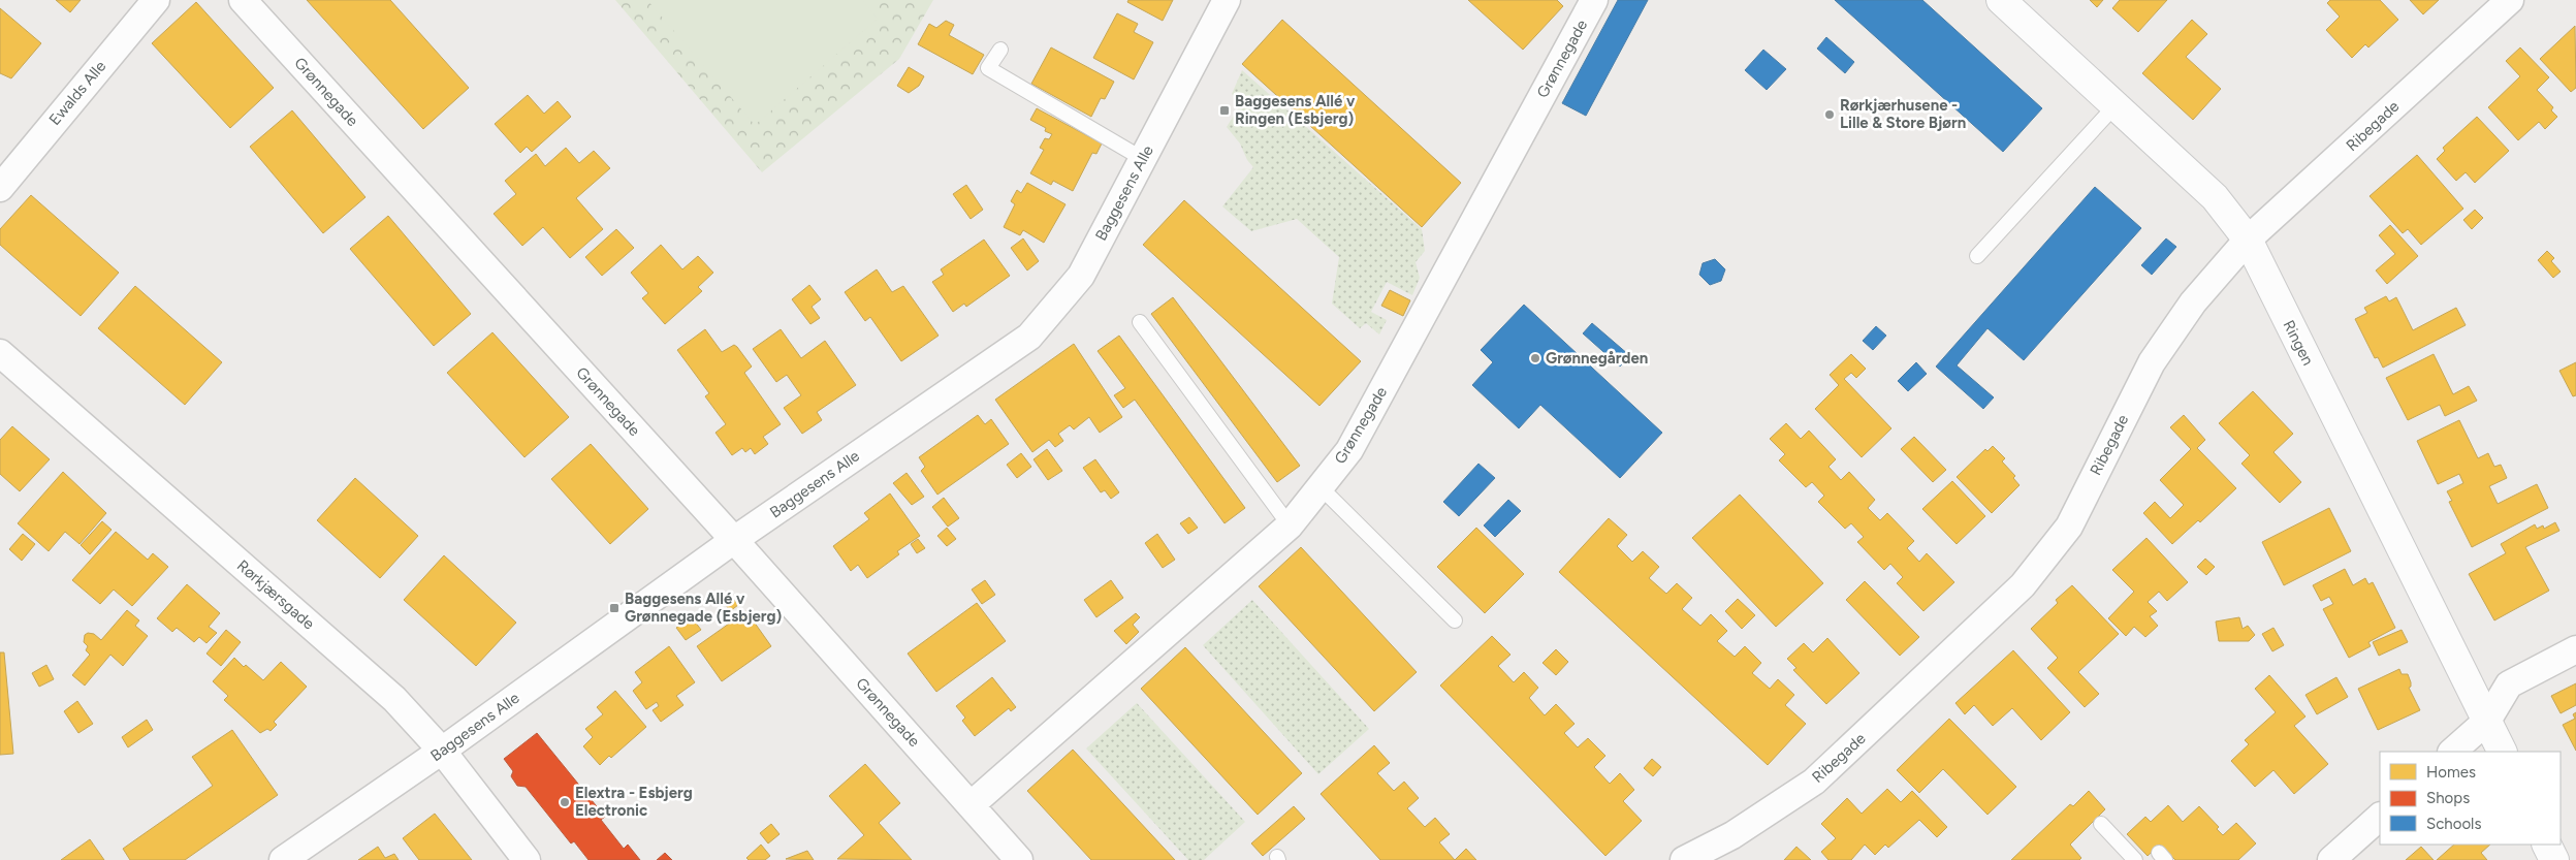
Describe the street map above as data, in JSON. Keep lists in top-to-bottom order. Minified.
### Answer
{"streets":{"street":["Grønnegade","Ewalds Alle","Ribegade","Baggesens Alle","Ringen","Rørkjærsgade"]},"crossings":[["Grønnegade","Baggesens Alle"],["Ribegade","Ringen"],["Baggesens Alle","Rørkjærsgade"]],"places":{"transit":["Baggesens Allé v Ringen (Esbjerg)","Baggesens Allé v Grønnegade (Esbjerg)"],"other":["Rørkjærhusene - Lille & Store Bjørn","Grønnegården","Elextra - Esbjerg Electronic"]},"legend":["Homes","Shops","Schools"]}
